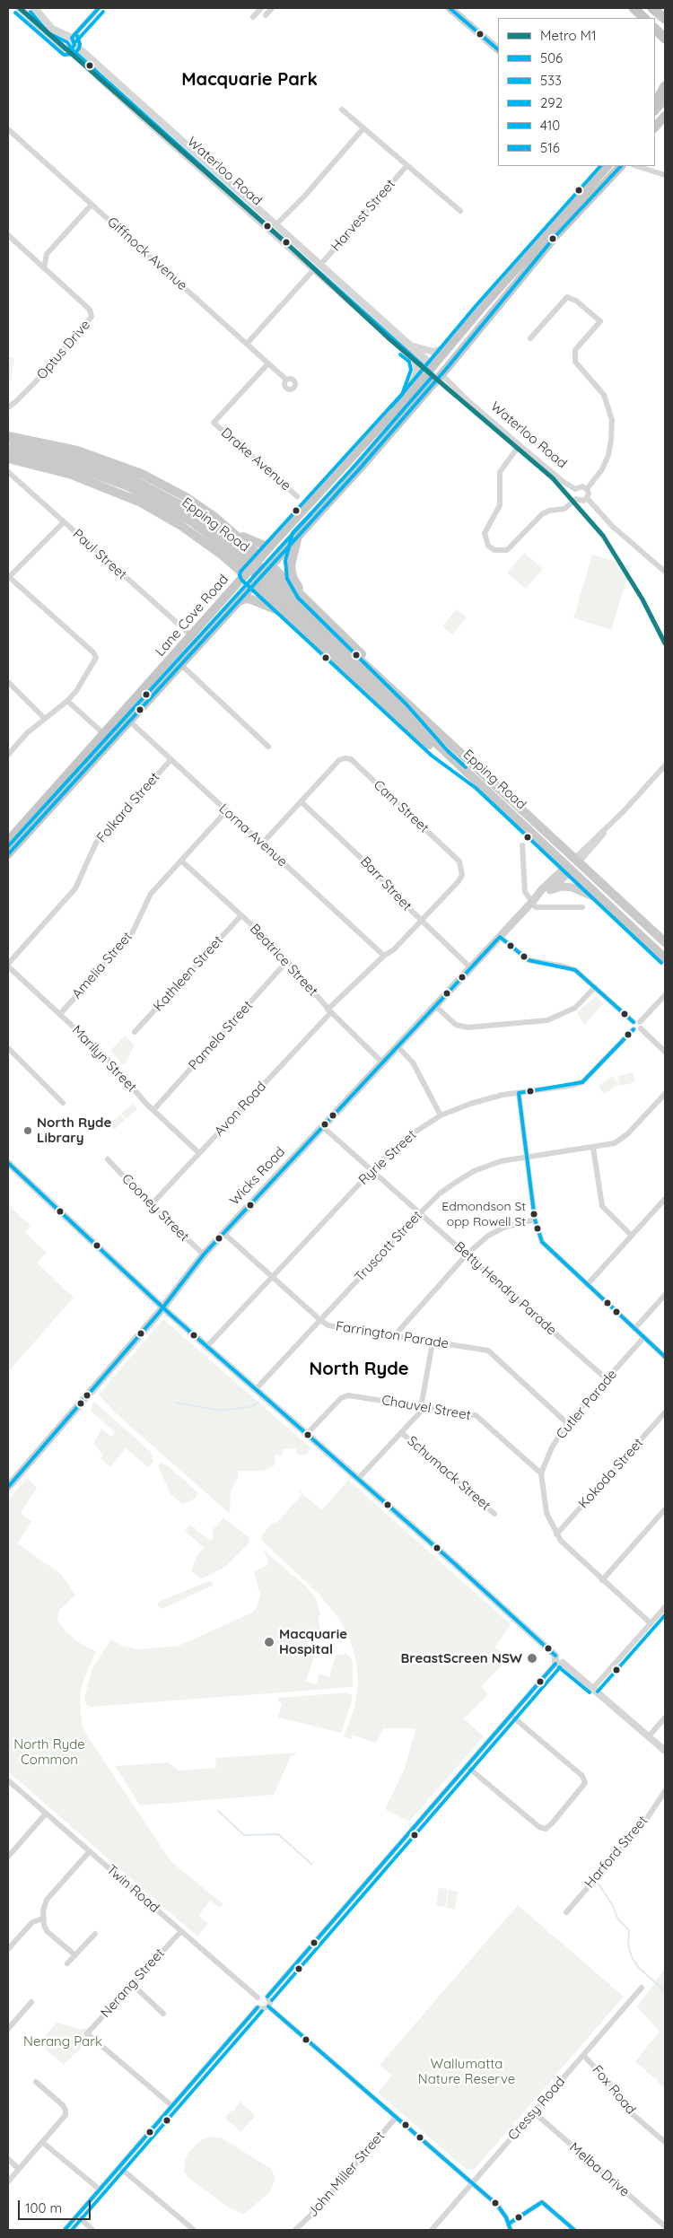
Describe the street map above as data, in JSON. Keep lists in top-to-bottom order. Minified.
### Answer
{"streets":{"highway":["Waterloo Road","Lane Cove Road"],"main road":["Epping Road","Wicks Road"],"street":["Harvest Street","Giffnock Avenue","Optus Drive","Drake Avenue","Paul Street","Cam Street","Folkard Street","Lorna Avenue","Barr Street","Beatrice Street","Amelia Street","Kathleen Street","Pamela Street","Marilyn Street","Avon Road","Ryrie Street","Cooney Street","Truscott Street","Betty Hendry Parade","Farrington Parade","Cutler Parade","Chauvel Street","Schumack Street","Kokoda Street","Harford Street","Twin Road","Nerang Street","Fox Road","Cressy Road","Melba Drive","John Miller Street"]},"crossings":[["Waterloo Road","Harvest Street"],["Waterloo Road","Lane Cove Road"],["Giffnock Avenue","Drake Avenue"],["Epping Road","Wicks Road"],["Paul Street","Lane Cove Road"],["Lane Cove Road","Lorna Avenue"],["Cam Street","Barr Street"],["Cam Street","Avon Road"],["Folkard Street","Lorna Avenue"],["Folkard Street","Marilyn Street"],["Lorna Avenue","Amelia Street"],["Lorna Avenue","Avon Road"],["Barr Street","Avon Road"],["Barr Street","Wicks Road"],["Beatrice Street","Amelia Street"],["Beatrice Street","Kathleen Street"],["Beatrice Street","Pamela Street"],["Beatrice Street","Avon Road"],["Beatrice Street","Wicks Road"],["Amelia Street","Marilyn Street"],["Pamela Street","Marilyn Street"],["Marilyn Street","Avon Road"],["Avon Road","Cooney Street"],["Ryrie Street","Betty Hendry Parade"],["Ryrie Street","Farrington Parade"],["Wicks Road","Cooney Street"],["Wicks Road","Betty Hendry Parade"],["Wicks Road","Farrington Parade"],["Truscott Street","Betty Hendry Parade"],["Truscott Street","Farrington Parade"],["Betty Hendry Parade","Cutler Parade"],["Farrington Parade","Cutler Parade"],["Cutler Parade","Chauvel Street"],["Twin Road","Nerang Street"],["Fox Road","Cressy Road"],["Cressy Road","Melba Drive"]],"districts":["Macquarie Park","North Ryde"],"parks":["North Ryde Common","Nerang Park","Wallumatta Nature Reserve"],"places":["North Ryde Library","Edmondson St opp Rowell St","Macquarie Hospital","BreastScreen NSW"],"lines":["metro line M1","transit line 506","transit line 292","transit line 410","transit line 533","transit line 516"],"legend":["Metro M1","506","533","292","410","516"],"scale_bar":"100 m"}
